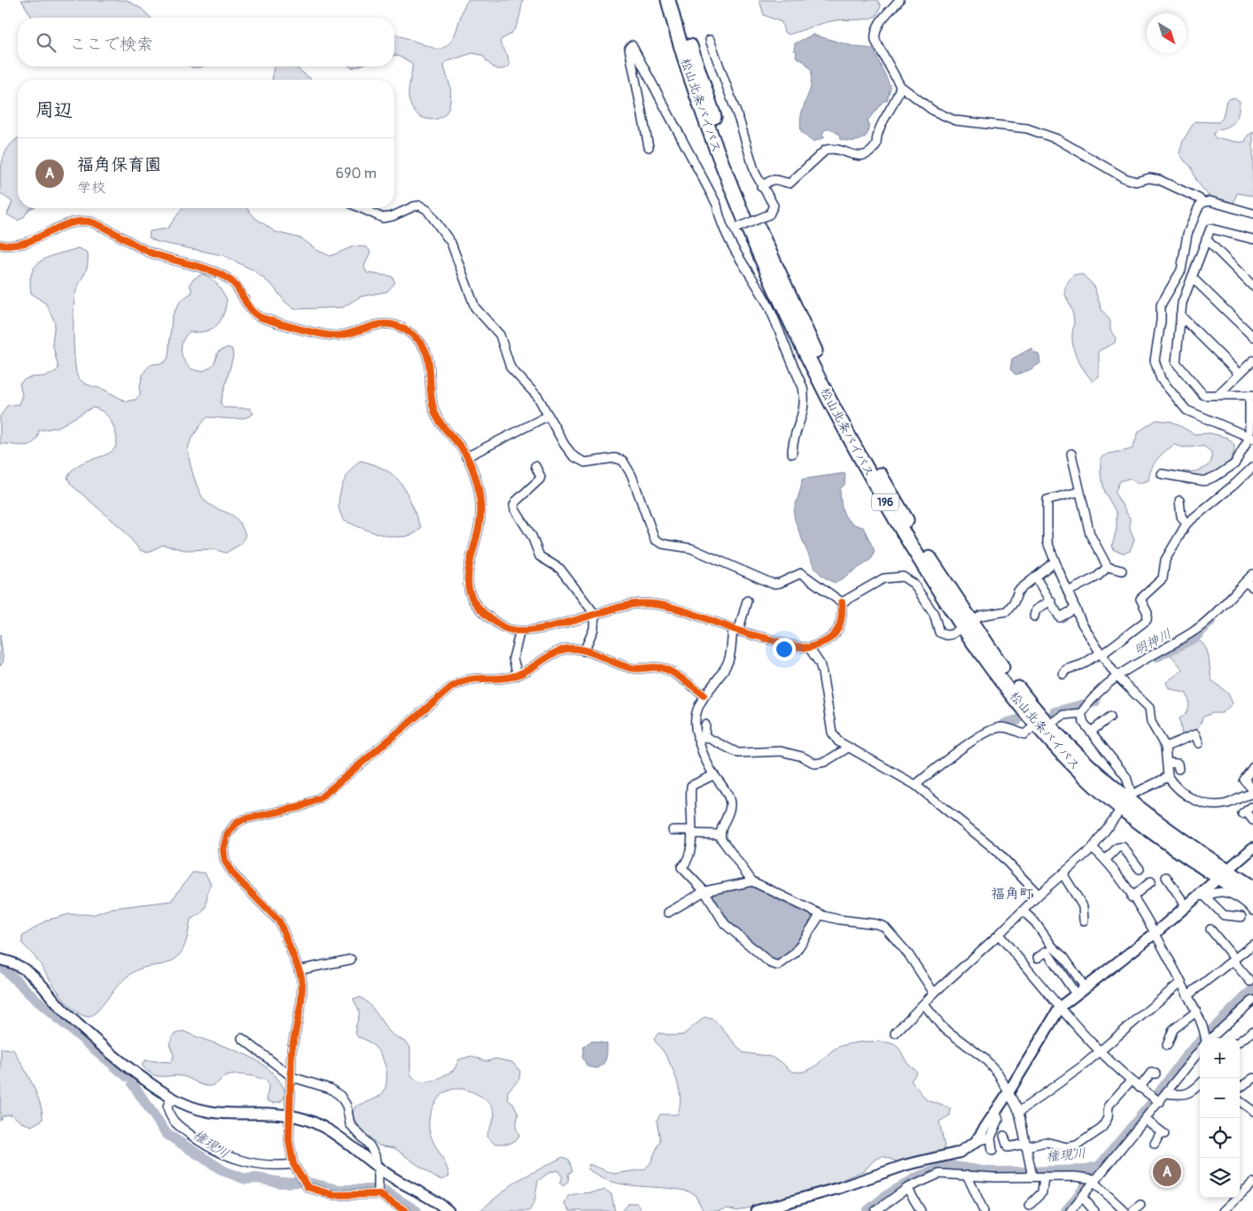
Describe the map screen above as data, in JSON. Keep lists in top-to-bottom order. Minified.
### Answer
{"streets":{"highway":["松山北条バイパス","196"]},"districts":["福角町"],"water":["明神川","権現川"],"north":"bottom right","page":{"search":"ここで検索","heading":"周辺","list":[{"mark":"A","name":"福角保育園","note":"学校","value":"690 m"}],"map_buttons":["+","−"],"pins":"A"}}
